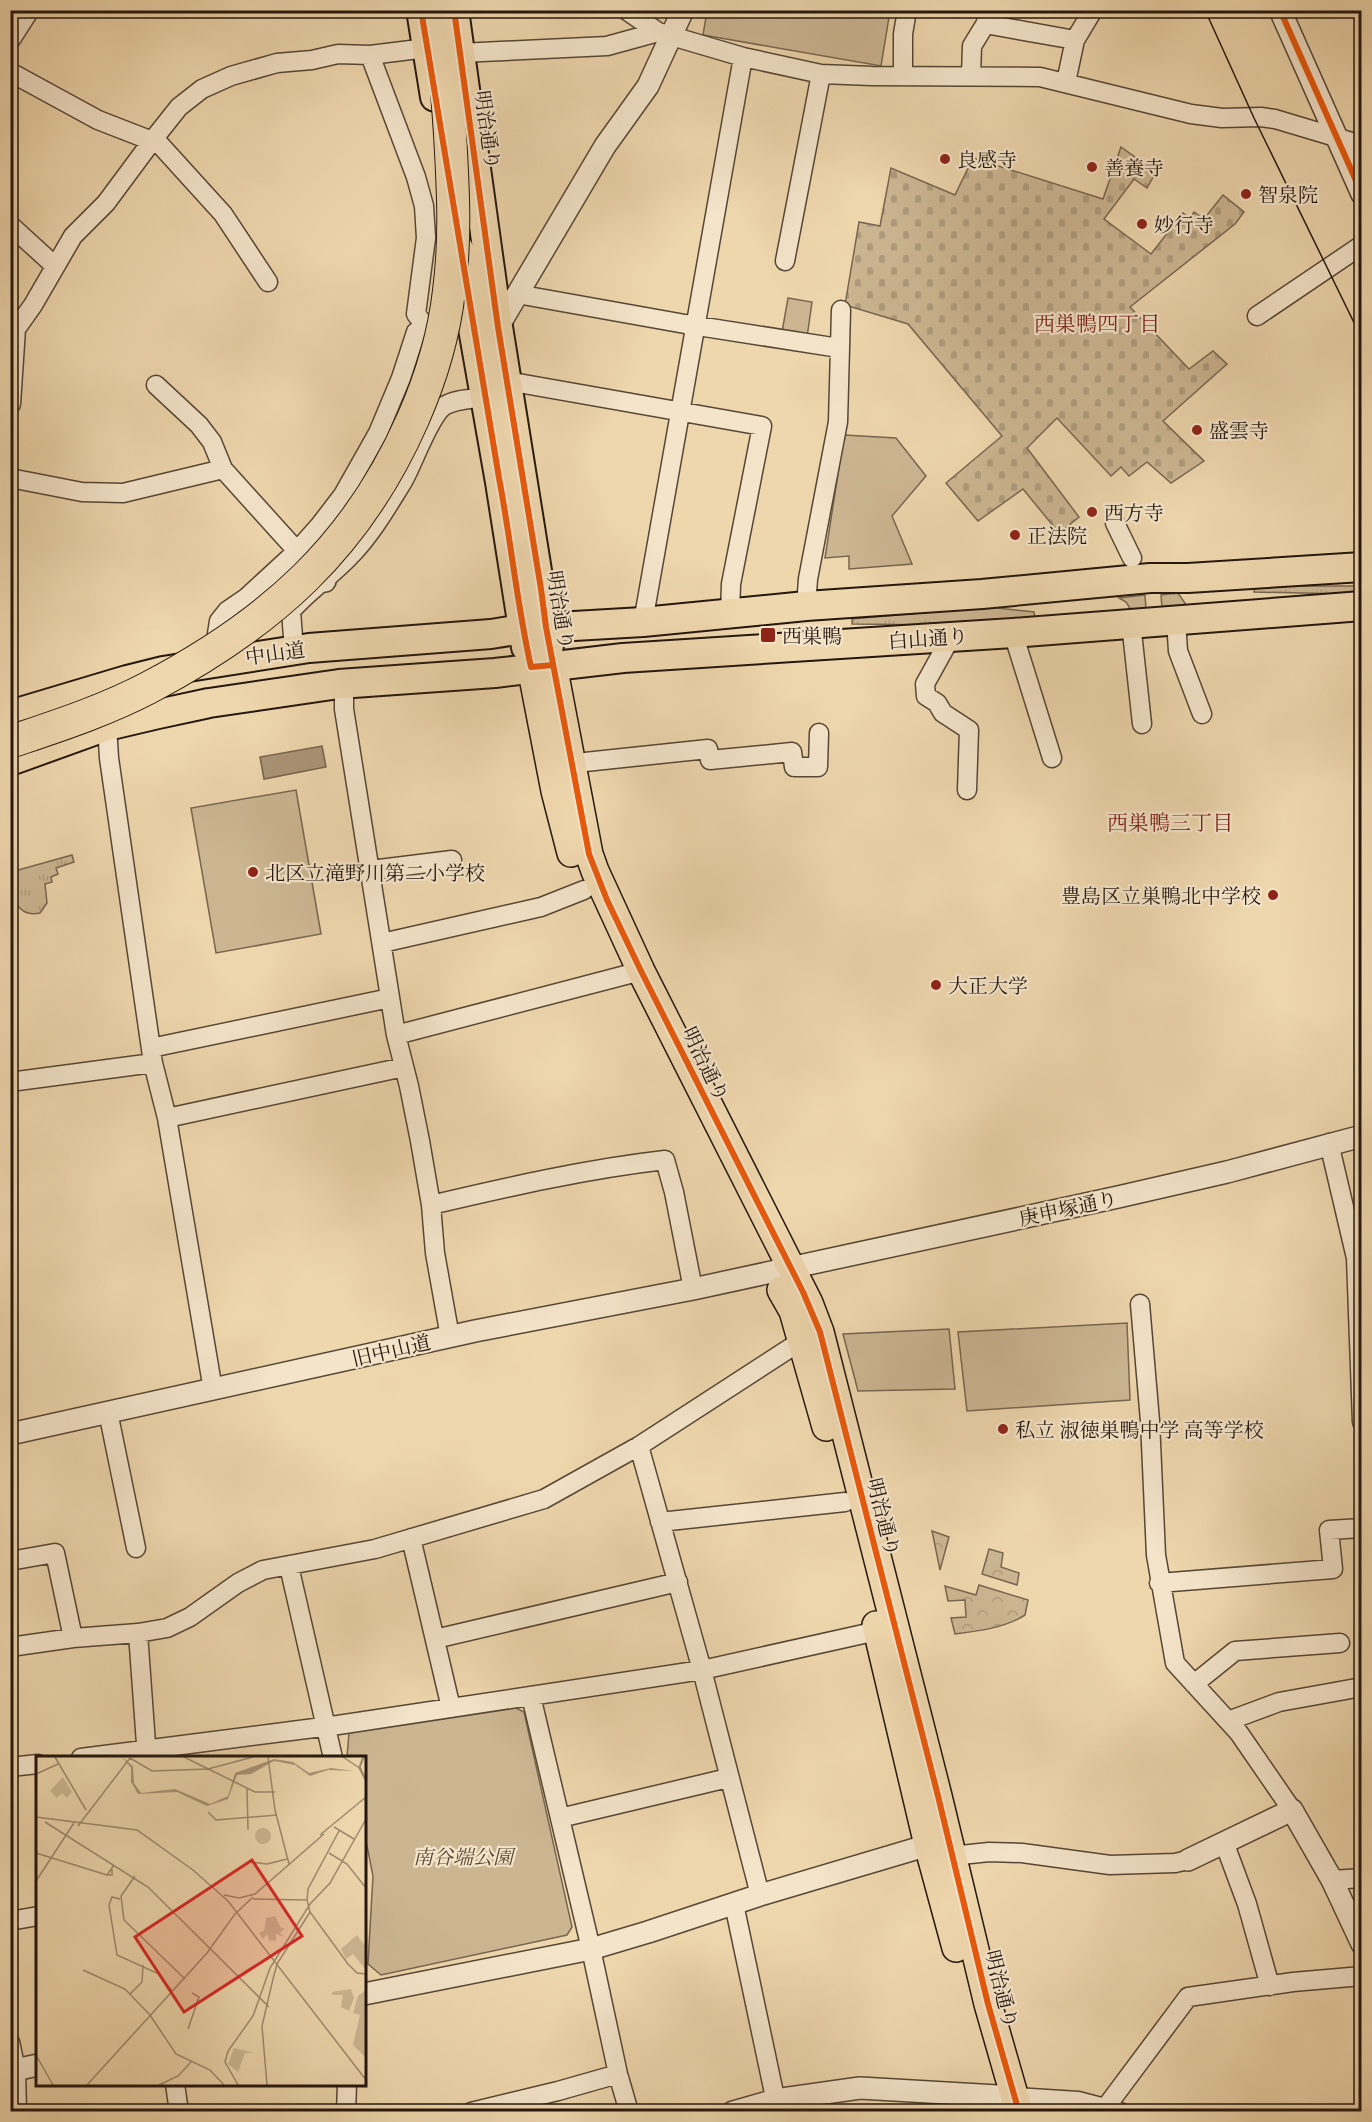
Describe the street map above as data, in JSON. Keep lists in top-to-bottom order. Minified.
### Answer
{"streets":{"highway":["明治通り","白山通り","中山道"],"street":["庚申塚通り","旧中山道"]},"crossings":[["明治通り","白山通り"],["明治通り","中山道"],["明治通り","庚申塚通り"],["明治通り","旧中山道"],["白山通り","中山道"],["庚申塚通り","旧中山道"]],"districts":["西巣鴨四丁目","西巣鴨三丁目"],"parks":["南谷端公園"],"places":{"other":["良感寺","善養寺","智泉院","妙行寺","盛雲寺","西方寺","正法院","北区立滝野川第二小学校","豊島区立巣鴨北中学校","大正大学","私立 淑徳巣鴨中学 高等学校"],"transit":["西巣鴨"]}}
